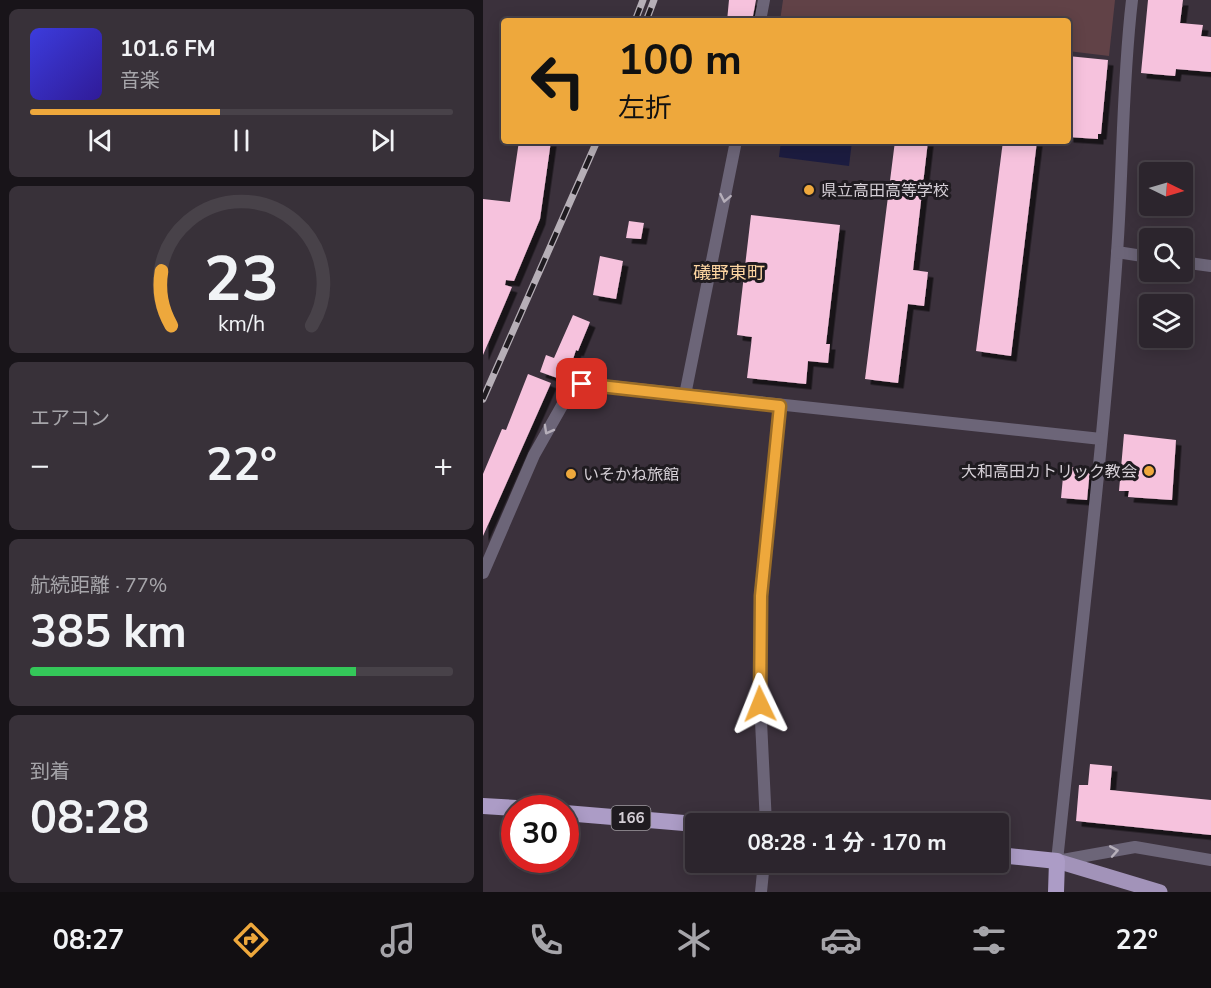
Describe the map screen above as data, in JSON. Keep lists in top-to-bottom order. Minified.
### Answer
{"streets":{"highway":["166"]},"districts":["礒野東町"],"places":["県立高田高等学校","大和高田カトリック教会","いそかね旅館"],"north":"right","page":{"turn":["100 m","左折"],"song":["101.6 FM","音楽"],"tile":["エアコン",["航続距離 · 77%","385 km"],["到着","08:28"]],"heat":["−","22°","+"],"limit":"30","trip":"08:28 · 1 分 · 170 m","tabs":["08:27","22°"],"gauge":["23","km/h"]}}
